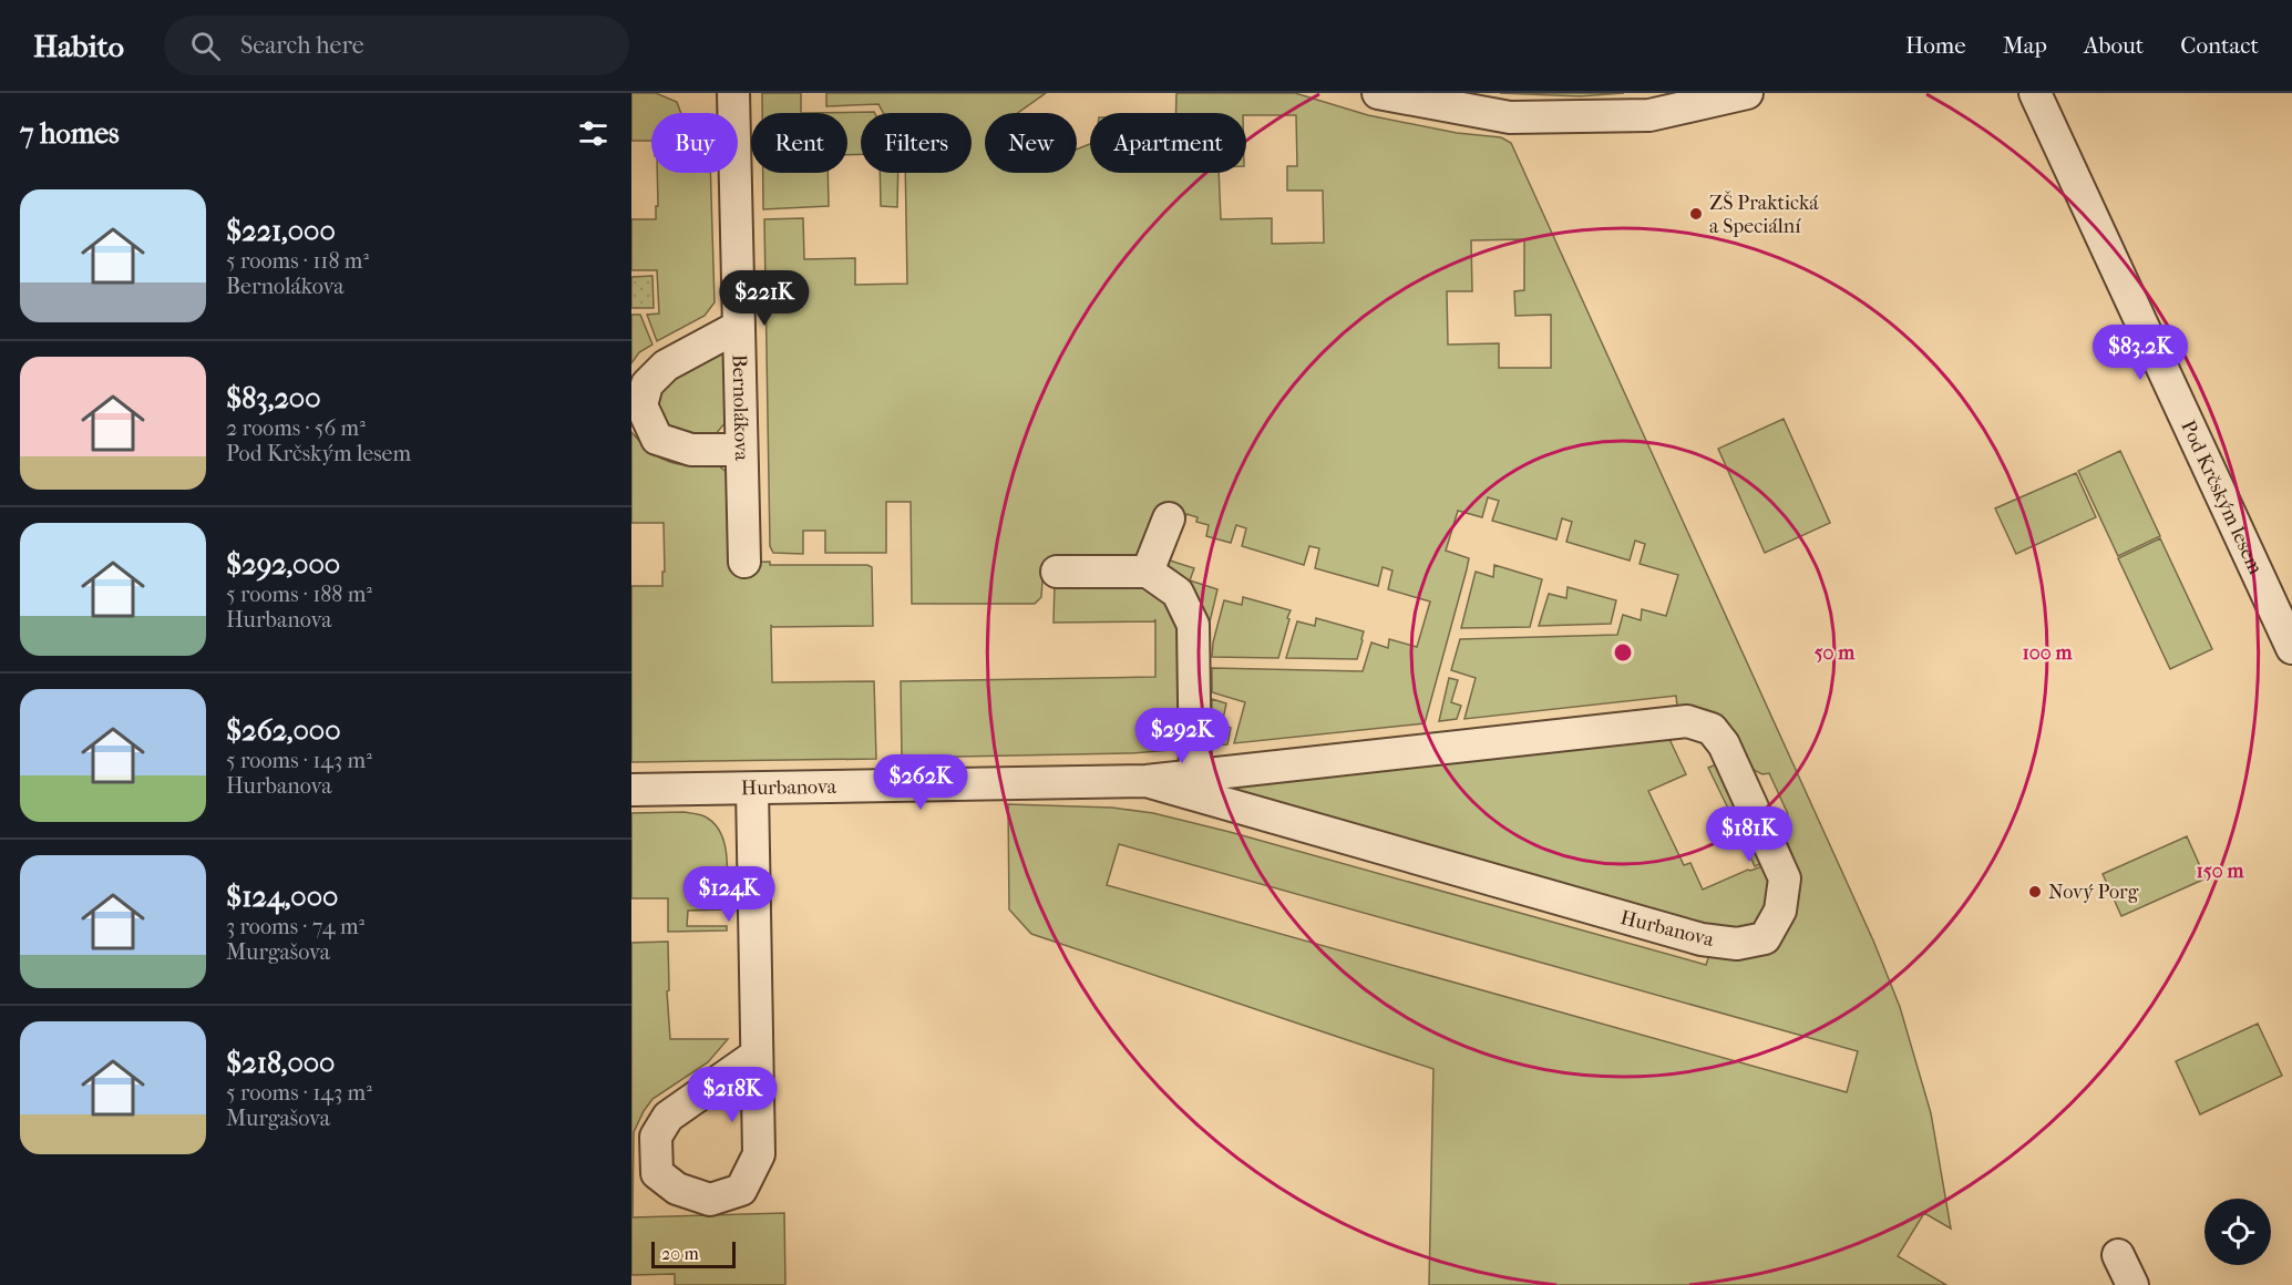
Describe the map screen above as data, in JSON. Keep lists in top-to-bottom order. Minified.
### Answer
{"streets":{"street":["Bernolákova","Pod Krčským lesem","Hurbanova"]},"places":["ZŠ Praktická a Speciální","Nový Porg"],"scale_bar":"20 m","page":{"header":"Habito","search":"Search here","nav":["Home","Map","About","Contact"],"heading":"7 homes","chip":["Buy","Rent","Filters","New","Apartment"],"list":[{"name":"$221,000","note":"5 rooms · 118 m² · Bernolákova"},{"name":"$83,200","note":"2 rooms · 56 m² · Pod Krčským lesem"},{"name":"$292,000","note":"5 rooms · 188 m² · Hurbanova"},{"name":"$262,000","note":"5 rooms · 143 m² · Hurbanova"},{"name":"$124,000","note":"3 rooms · 74 m² · Murgašova"},{"name":"$218,000","note":"5 rooms · 143 m² · Murgašova"}],"price":["$221K","$83.2K","$292K","$262K","$181K","$124K","$218K"],"scale":"20 m"},"rings":["50 m","100 m","150 m"]}
